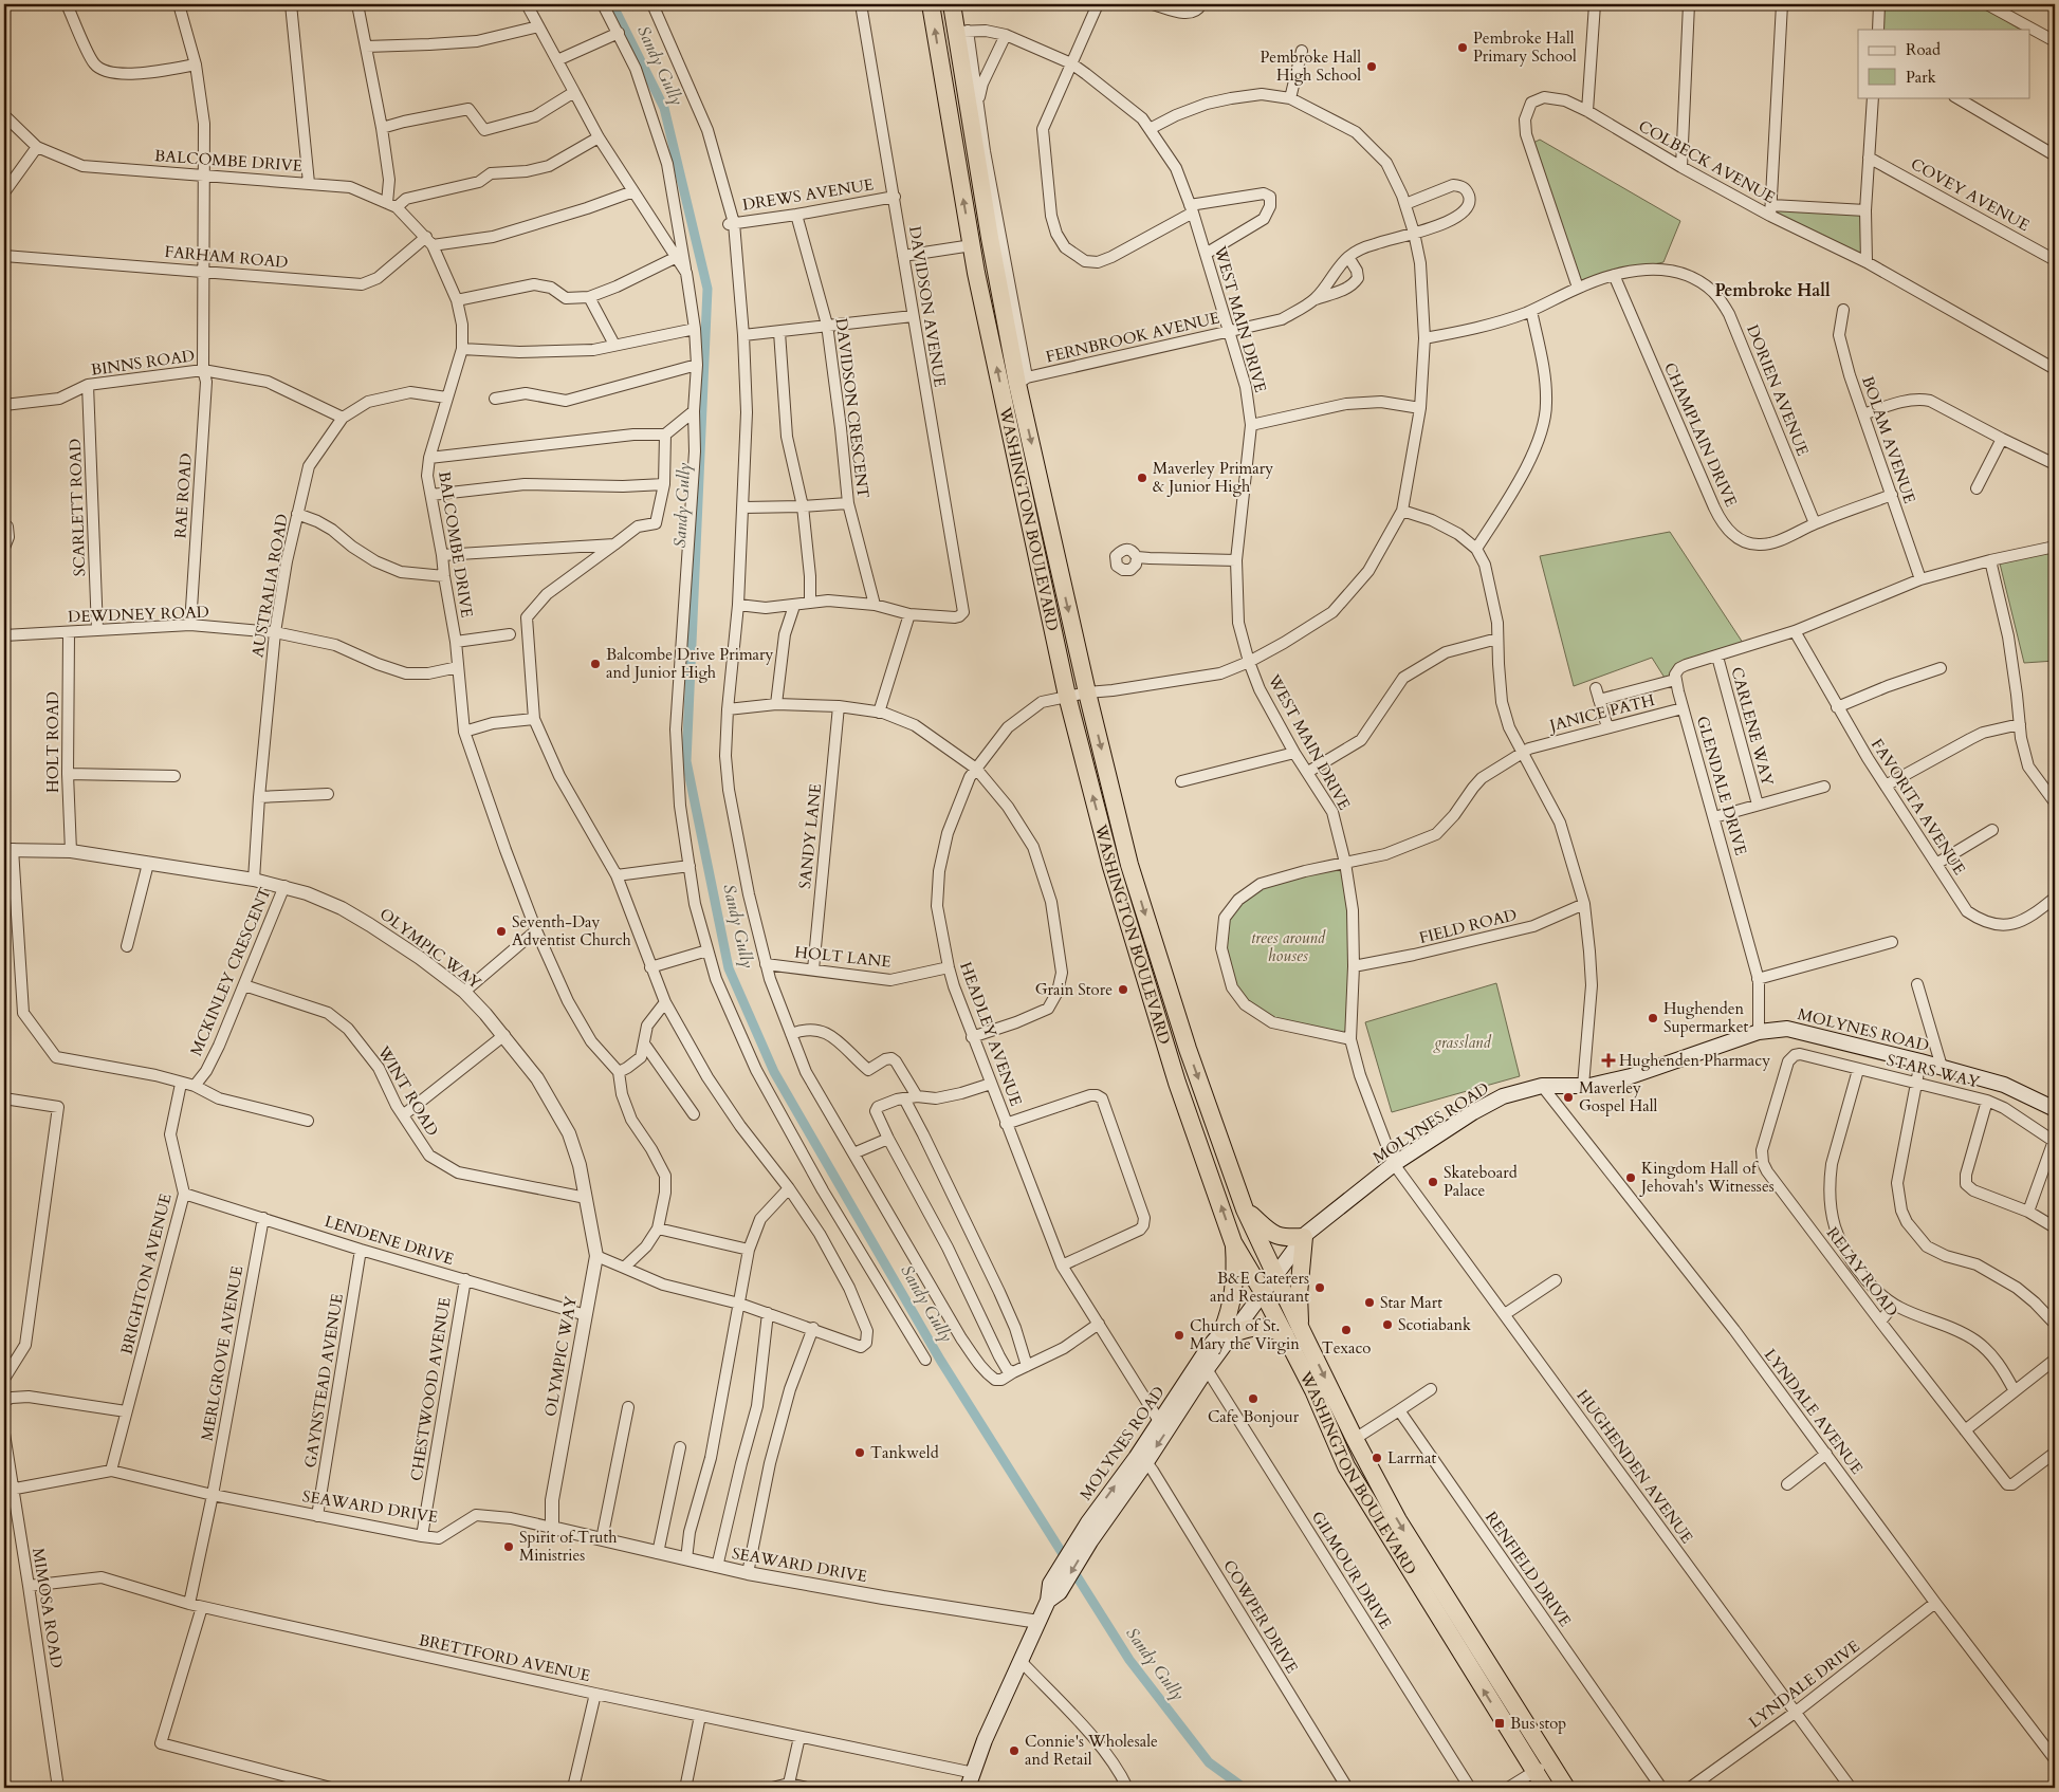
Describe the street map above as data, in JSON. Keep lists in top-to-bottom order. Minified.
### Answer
{"streets":{"highway":["WASHINGTON BOULEVARD"],"main road":["MOLYNES ROAD"],"street":["BALCOMBE DRIVE","COLBECK AVENUE","DREWS AVENUE","COVEY AVENUE","FARHAM ROAD","DAVIDSON AVENUE","WEST MAIN DRIVE","FERNBROOK AVENUE","BINNS ROAD","DORIEN AVENUE","DAVIDSON CRESCENT","CHAMPLAIN DRIVE","BOLAM AVENUE","RAE ROAD","SCARLETT ROAD","AUSTRALIA ROAD","DEWDNEY ROAD","JANICE PATH","CARLENE WAY","HOLT ROAD","GLENDALE DRIVE","FAVORITA AVENUE","SANDY LANE","FIELD ROAD","OLYMPIC WAY","HOLT LANE","MCKINLEY CRESCENT","HEADLEY AVENUE","STARS WAY","WINT ROAD","LENDENE DRIVE","RELAY ROAD","BRIGHTON AVENUE","MERLGROVE AVENUE","GAYNSTEAD AVENUE","CHESTWOOD AVENUE","LYNDALE AVENUE","HUGHENDEN AVENUE","SEAWARD DRIVE","RENFIELD DRIVE","GILMOUR DRIVE","MIMOSA ROAD","COWPER DRIVE","BRETTFORD AVENUE","LYNDALE DRIVE"]},"crossings":[["BALCOMBE DRIVE","FARHAM ROAD"],["BALCOMBE DRIVE","RAE ROAD"],["BALCOMBE DRIVE","AUSTRALIA ROAD"],["BALCOMBE DRIVE","DEWDNEY ROAD"],["COLBECK AVENUE","DORIEN AVENUE"],["DREWS AVENUE","DAVIDSON AVENUE"],["DREWS AVENUE","DAVIDSON CRESCENT"],["FARHAM ROAD","RAE ROAD"],["WEST MAIN DRIVE","FERNBROOK AVENUE"],["WEST MAIN DRIVE","WASHINGTON BOULEVARD"],["WEST MAIN DRIVE","JANICE PATH"],["WEST MAIN DRIVE","FIELD ROAD"],["WEST MAIN DRIVE","MOLYNES ROAD"],["WEST MAIN DRIVE","HEADLEY AVENUE"],["WEST MAIN DRIVE","HUGHENDEN AVENUE"],["FERNBROOK AVENUE","WASHINGTON BOULEVARD"],["FERNBROOK AVENUE","HEADLEY AVENUE"],["BINNS ROAD","RAE ROAD"],["BINNS ROAD","SCARLETT ROAD"],["BINNS ROAD","AUSTRALIA ROAD"],["DORIEN AVENUE","CHAMPLAIN DRIVE"],["DORIEN AVENUE","HEADLEY AVENUE"],["CHAMPLAIN DRIVE","BOLAM AVENUE"],["RAE ROAD","DEWDNEY ROAD"],["SCARLETT ROAD","DEWDNEY ROAD"],["WASHINGTON BOULEVARD","MOLYNES ROAD"],["WASHINGTON BOULEVARD","HEADLEY AVENUE"],["AUSTRALIA ROAD","DEWDNEY ROAD"],["AUSTRALIA ROAD","OLYMPIC WAY"],["DEWDNEY ROAD","HOLT ROAD"],["JANICE PATH","GLENDALE DRIVE"],["HOLT ROAD","OLYMPIC WAY"],["GLENDALE DRIVE","MOLYNES ROAD"],["SANDY LANE","HOLT LANE"],["OLYMPIC WAY","MCKINLEY CRESCENT"],["OLYMPIC WAY","WINT ROAD"],["OLYMPIC WAY","LENDENE DRIVE"],["OLYMPIC WAY","SEAWARD DRIVE"],["HOLT LANE","HEADLEY AVENUE"],["MCKINLEY CRESCENT","WINT ROAD"],["MOLYNES ROAD","HEADLEY AVENUE"],["MOLYNES ROAD","LYNDALE AVENUE"],["MOLYNES ROAD","HUGHENDEN AVENUE"],["MOLYNES ROAD","SEAWARD DRIVE"],["MOLYNES ROAD","GILMOUR DRIVE"],["MOLYNES ROAD","COWPER DRIVE"],["MOLYNES ROAD","BRETTFORD AVENUE"],["STARS WAY","RELAY ROAD"],["LENDENE DRIVE","BRIGHTON AVENUE"],["LENDENE DRIVE","MERLGROVE AVENUE"],["LENDENE DRIVE","GAYNSTEAD AVENUE"],["LENDENE DRIVE","CHESTWOOD AVENUE"],["BRIGHTON AVENUE","SEAWARD DRIVE"],["MERLGROVE AVENUE","SEAWARD DRIVE"],["MERLGROVE AVENUE","BRETTFORD AVENUE"],["GAYNSTEAD AVENUE","SEAWARD DRIVE"],["CHESTWOOD AVENUE","SEAWARD DRIVE"],["LYNDALE AVENUE","LYNDALE DRIVE"],["HUGHENDEN AVENUE","LYNDALE DRIVE"],["SEAWARD DRIVE","MIMOSA ROAD"],["MIMOSA ROAD","BRETTFORD AVENUE"]],"districts":["Pembroke Hall"],"water":["Sandy Gully"],"parks":["trees around houses","grassland"],"places":{"other":["Pembroke Hall Primary School","Pembroke Hall High School","Maverley Primary & Junior High","Balcombe Drive Primary and Junior High","Seventh-Day Adventist Church","Grain Store","Hughenden Supermarket","Maverley Gospel Hall","Kingdom Hall of Jehovah's Witnesses","Skateboard Palace","B&E Caterers and Restaurant","Star Mart","Scotiabank","Texaco","Church of St. Mary the Virgin","Cafe Bonjour","Tankweld","Larrnat","Spirit of Truth Ministries","Connie's Wholesale and Retail"],"health":["Hughenden Pharmacy"],"transit":["Bus stop"]},"legend":["Road","Park"]}
